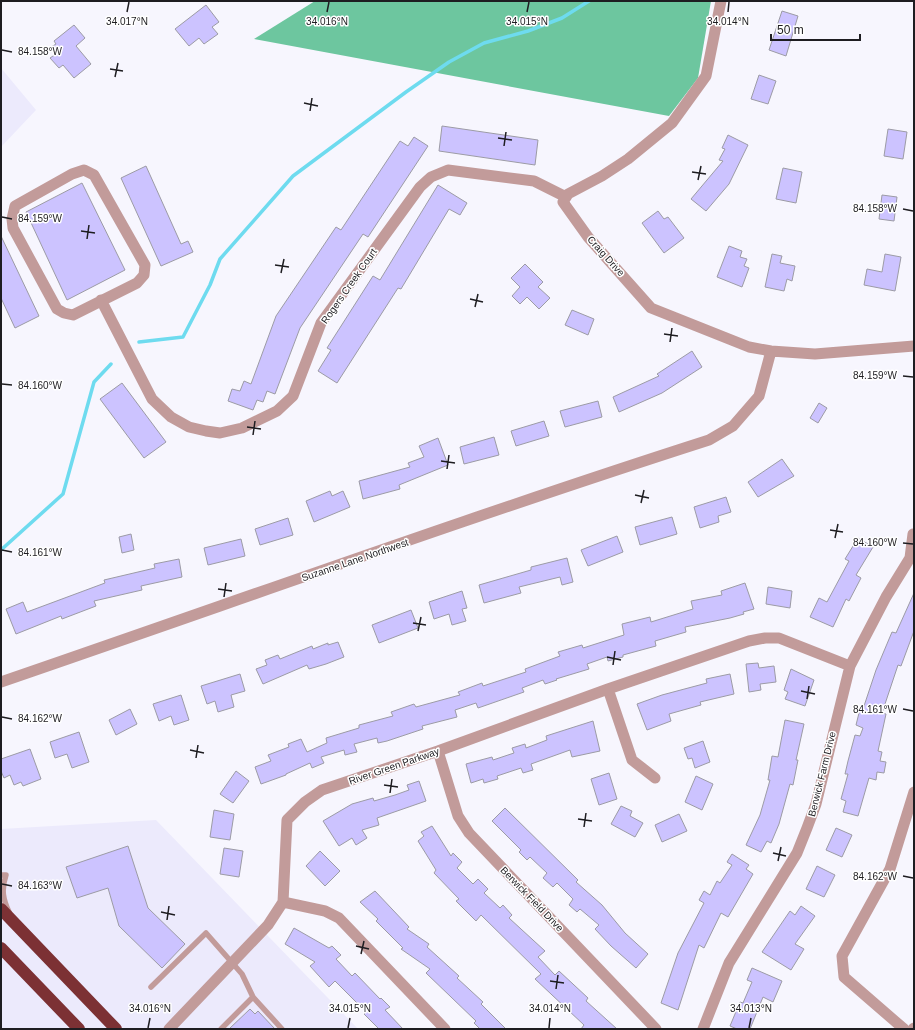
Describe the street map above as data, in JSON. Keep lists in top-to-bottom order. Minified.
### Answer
{"streets":{"street":["Craig Drive","Rogers Creek Court","Suzanne Lane Northwest","River Green Parkway","Berwick Farm Drive","Berwick Field Drive"]},"crossings":[["Craig Drive","Rogers Creek Court"],["Craig Drive","Suzanne Lane Northwest"],["River Green Parkway","Berwick Farm Drive"],["River Green Parkway","Berwick Field Drive"]],"scale_bar":"50 m","coordinates":["34.017°N","34.016°N","34.015°N","34.014°N","84.158°W","84.159°W","84.160°W","84.161°W","84.162°W","84.163°W","34.013°N"]}
